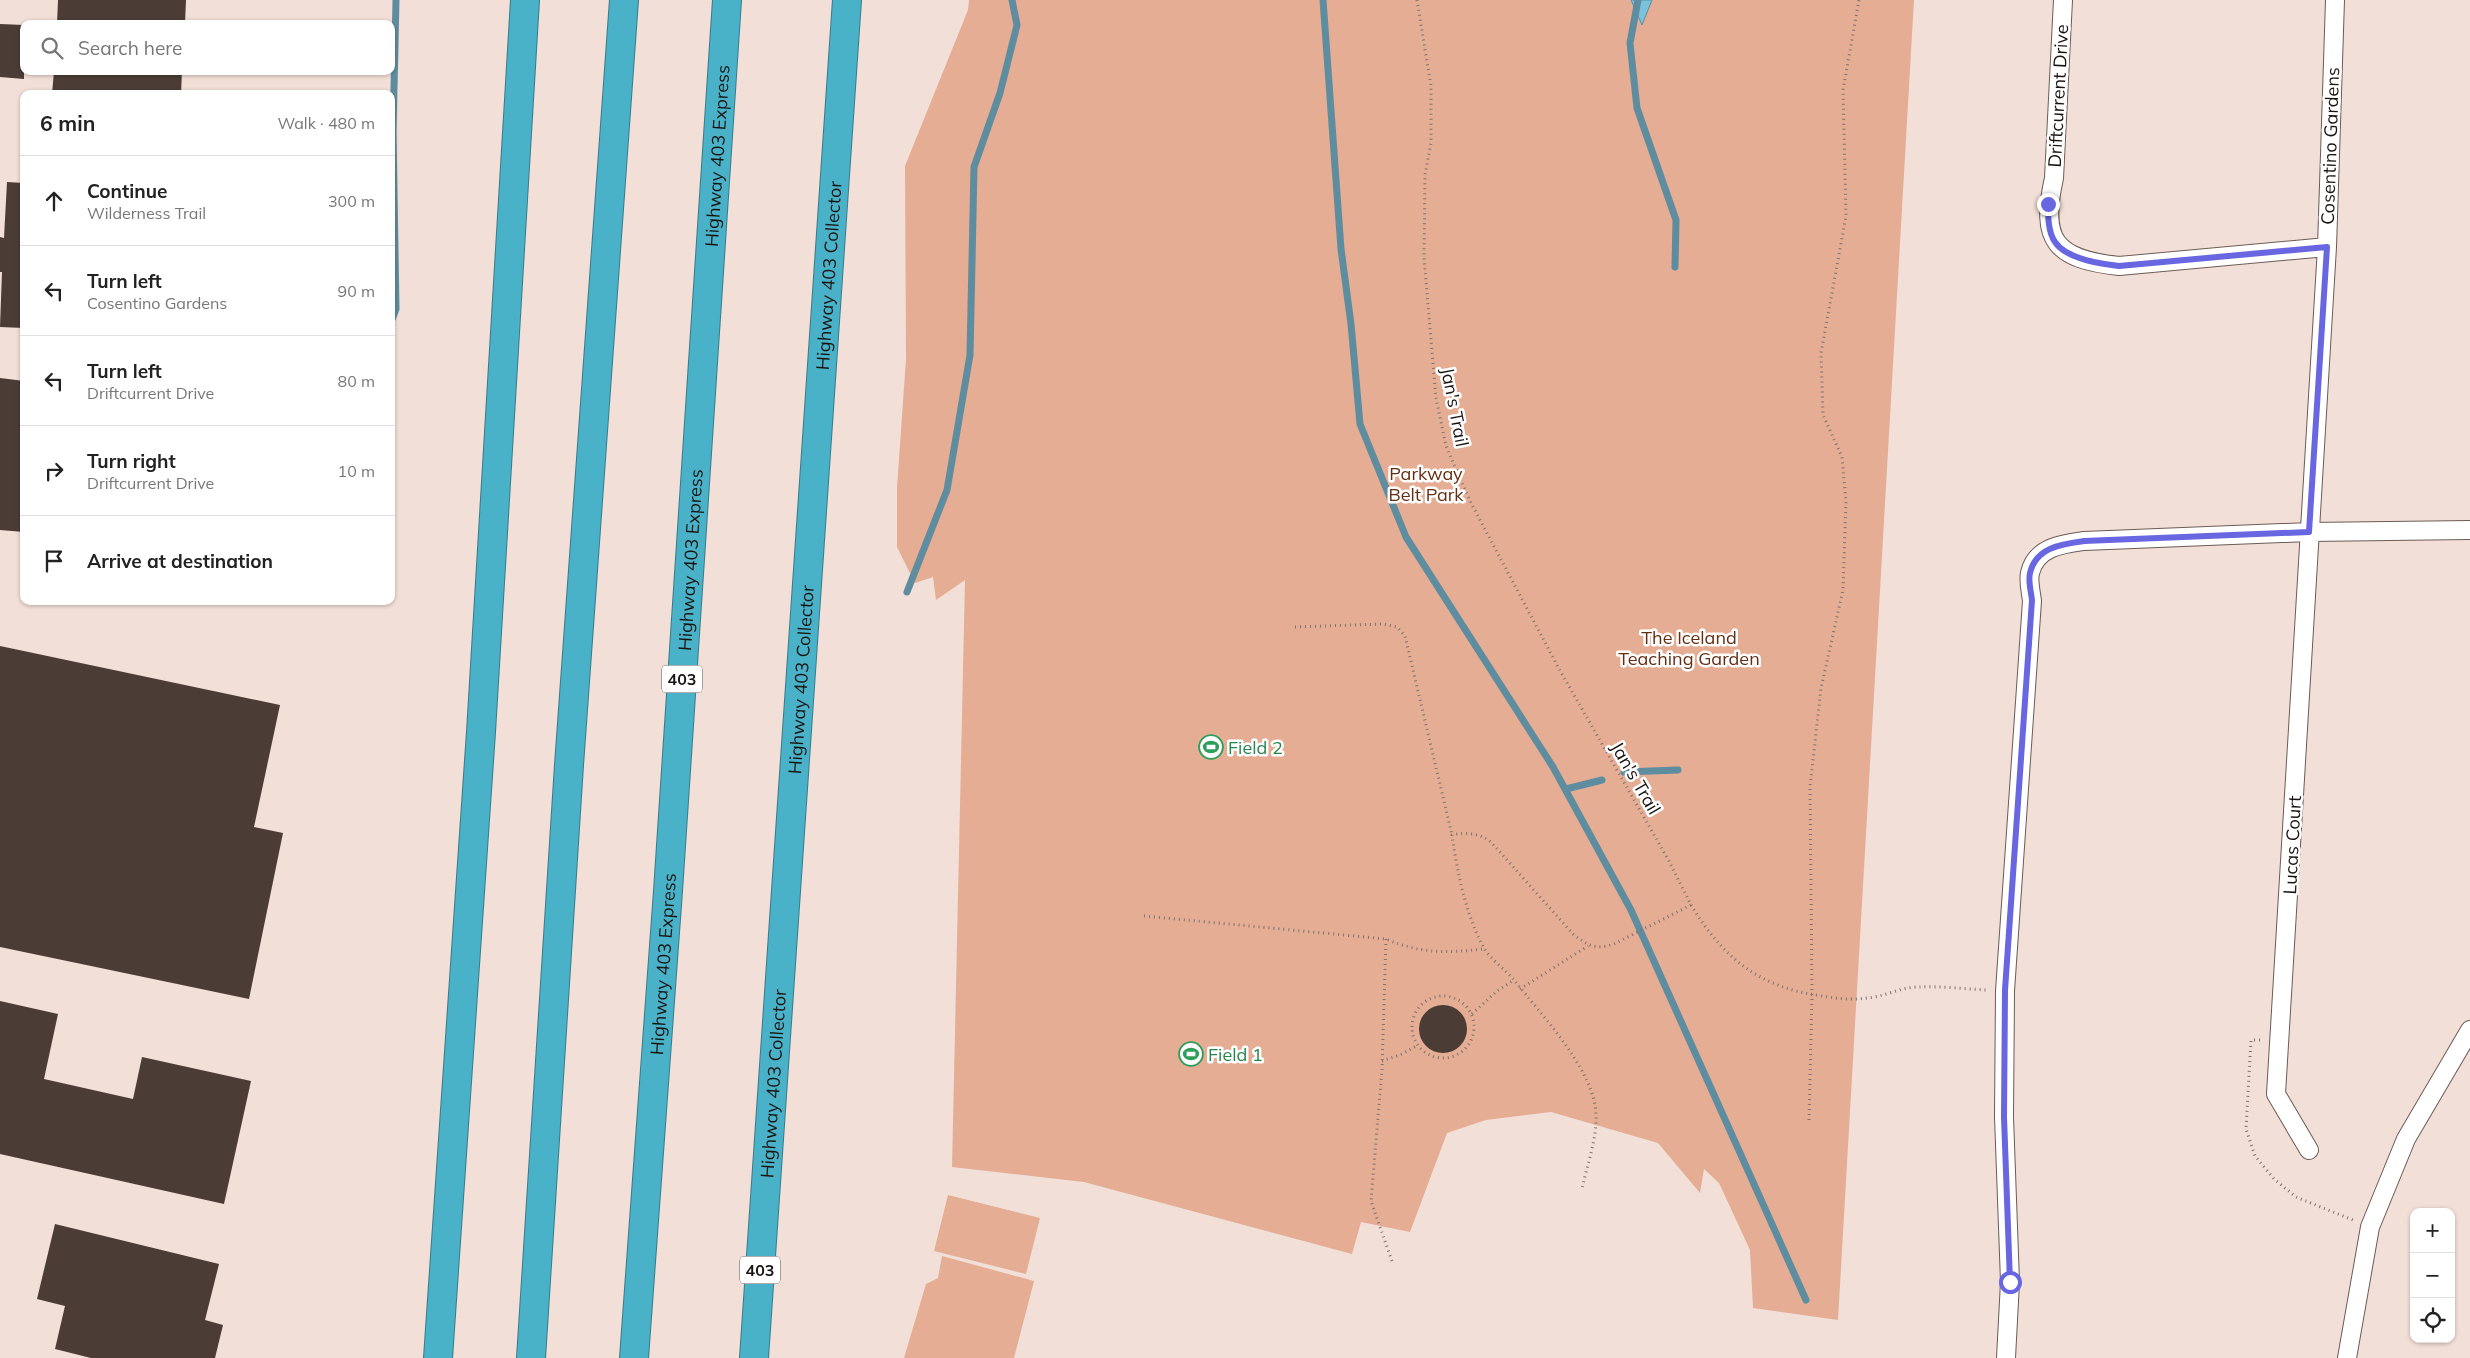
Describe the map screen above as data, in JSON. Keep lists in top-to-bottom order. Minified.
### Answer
{"streets":{"highway":["Highway 403 Express","Highway 403 Collector","403"],"street":["Driftcurrent Drive","Cosentino Gardens","Lucas Court"],"path":["Jan's Trail"]},"crossings":[["Driftcurrent Drive","Cosentino Gardens"],["Cosentino Gardens","Lucas Court"]],"parks":["Parkway Belt Park","The Iceland Teaching Garden"],"places":{"sports":["Field 2","Field 1"]},"page":{"search":"Search here","heading":["6 min","Walk · 480 m"],"list":[["Continue","Wilderness Trail","300 m"],["Turn left","Cosentino Gardens","90 m"],["Turn left","Driftcurrent Drive","80 m"],["Turn right","Driftcurrent Drive","10 m"],"Arrive at destination"],"map_buttons":["+","−"]}}
